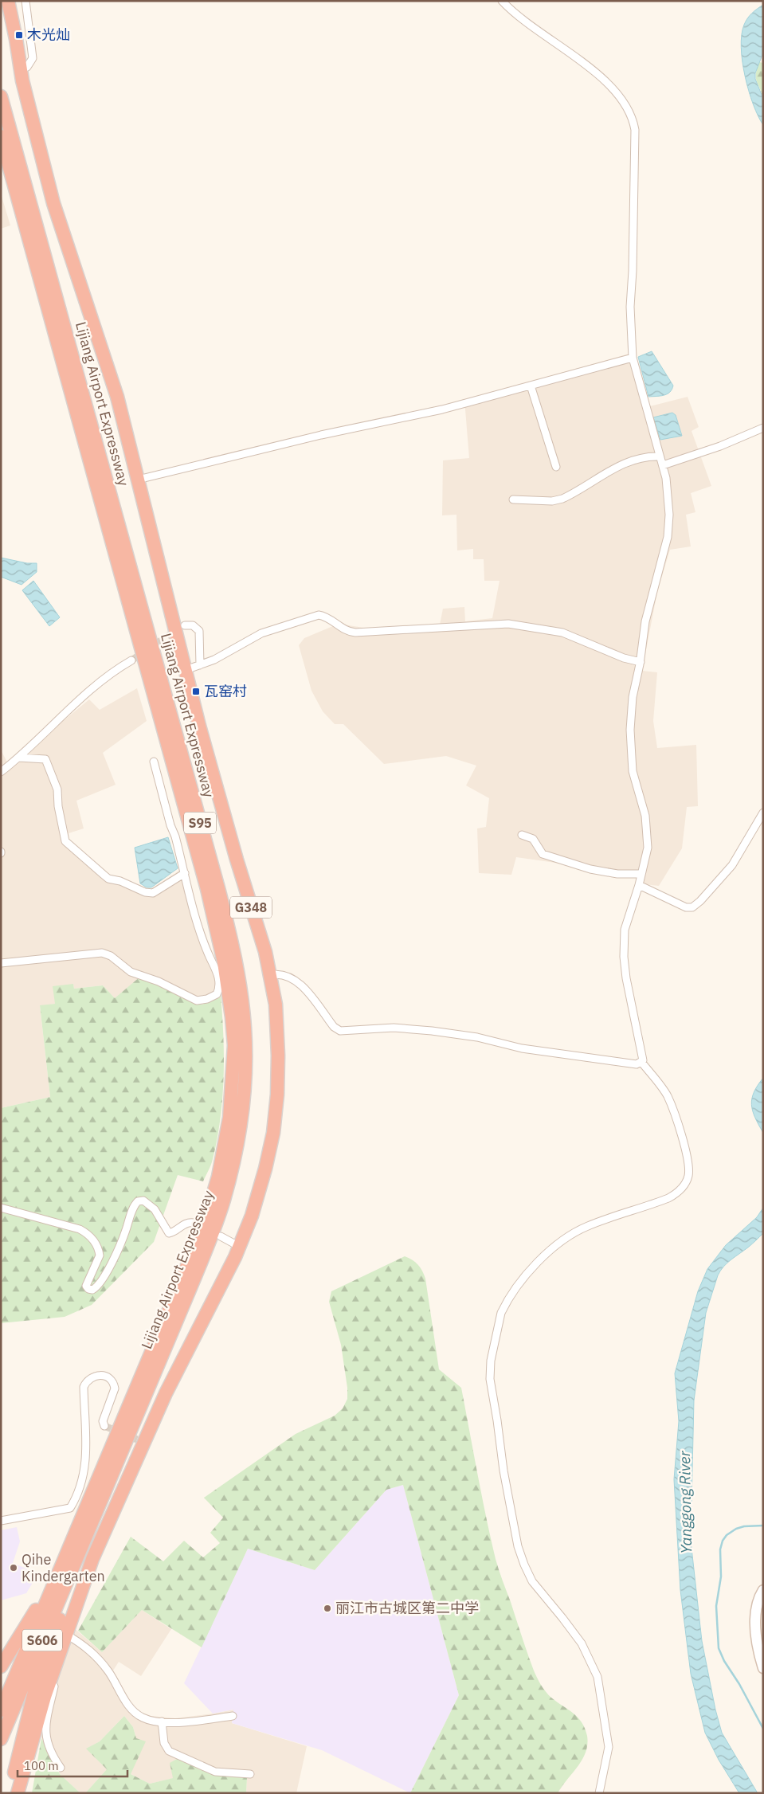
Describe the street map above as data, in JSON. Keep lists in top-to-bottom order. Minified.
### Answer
{"streets":{"highway":["Lijiang Airport Expressway","S95","G348","S606"]},"crossings":[["Lijiang Airport Expressway","S606"]],"water":["Yanggong River"],"places":{"transit":["木光灿","瓦窑村"],"other":["Qihe Kindergarten","丽江市古城区第二中学"]},"scale_bar":"100 m"}
